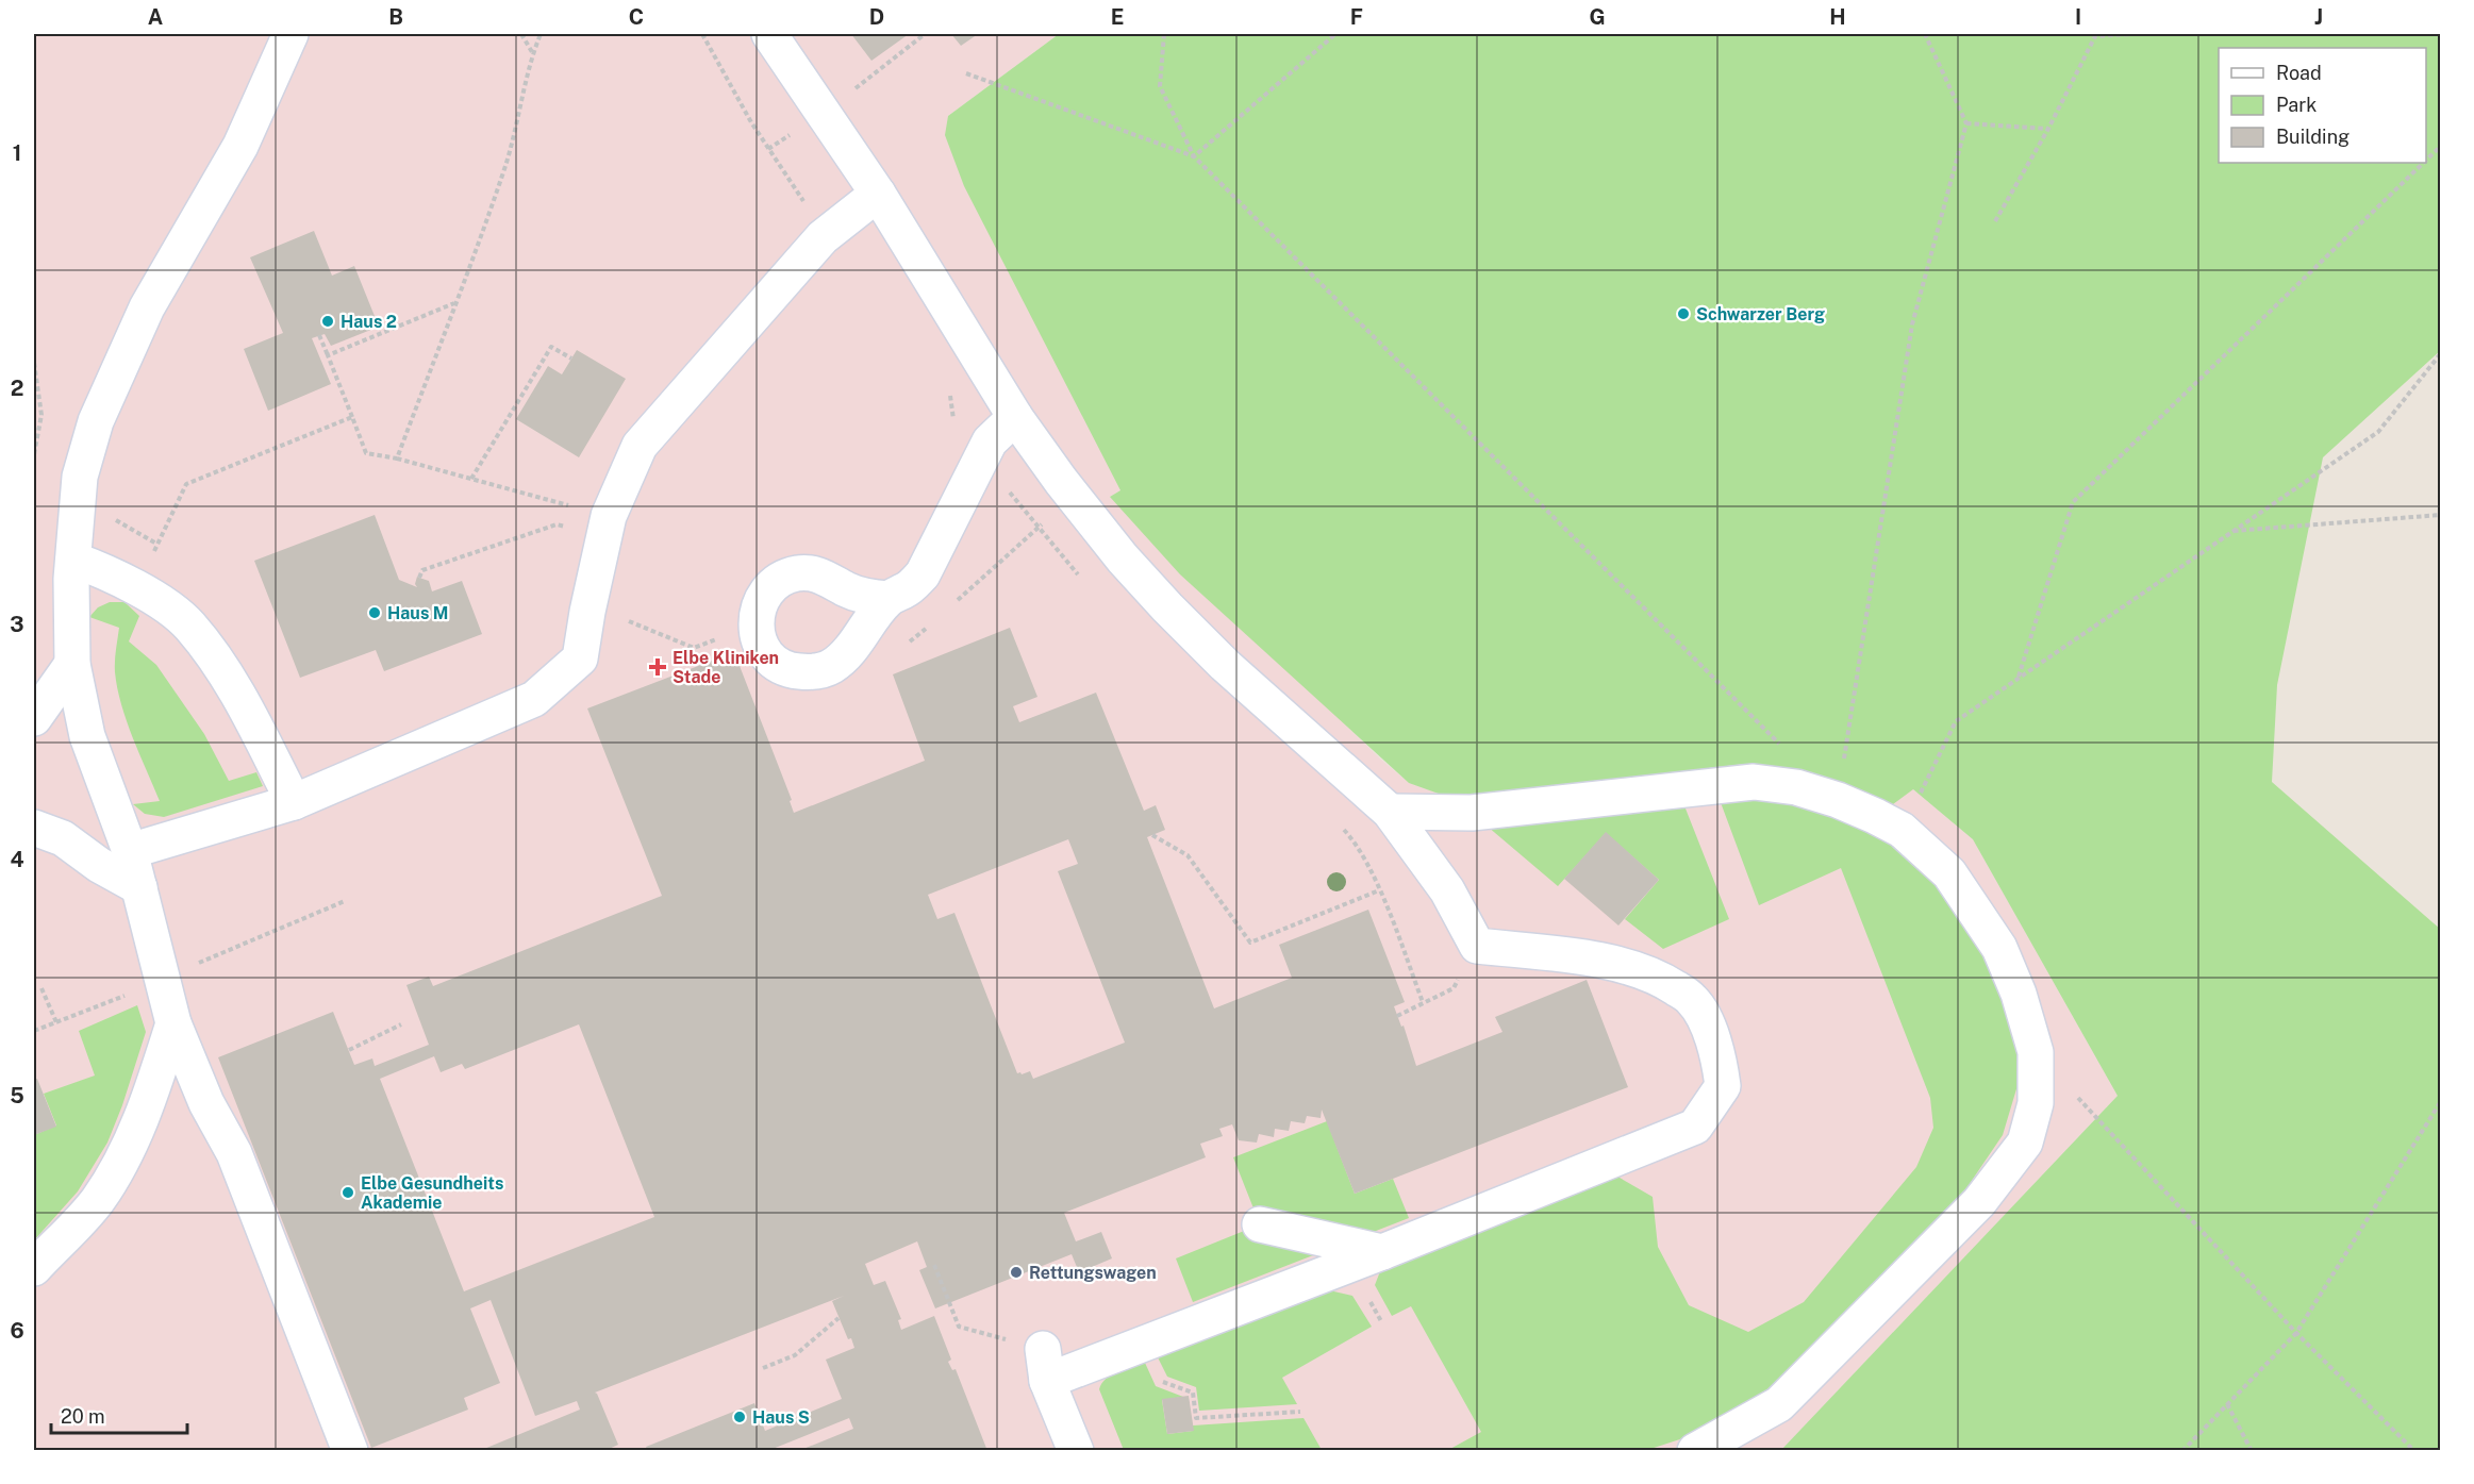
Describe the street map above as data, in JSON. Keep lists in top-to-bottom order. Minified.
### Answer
{"places":{"other":["Schwarzer Berg","Haus 2","Haus M","Elbe Gesundheits Akademie","Rettungswagen","Haus S"],"health":["Elbe Kliniken Stade"]},"legend":["Road","Park","Building"],"scale_bar":"20 m","grid":{"columns":["A","B","C","D","E","F","G","H","I","J"],"rows":["1","2","3","4","5","6"]}}
